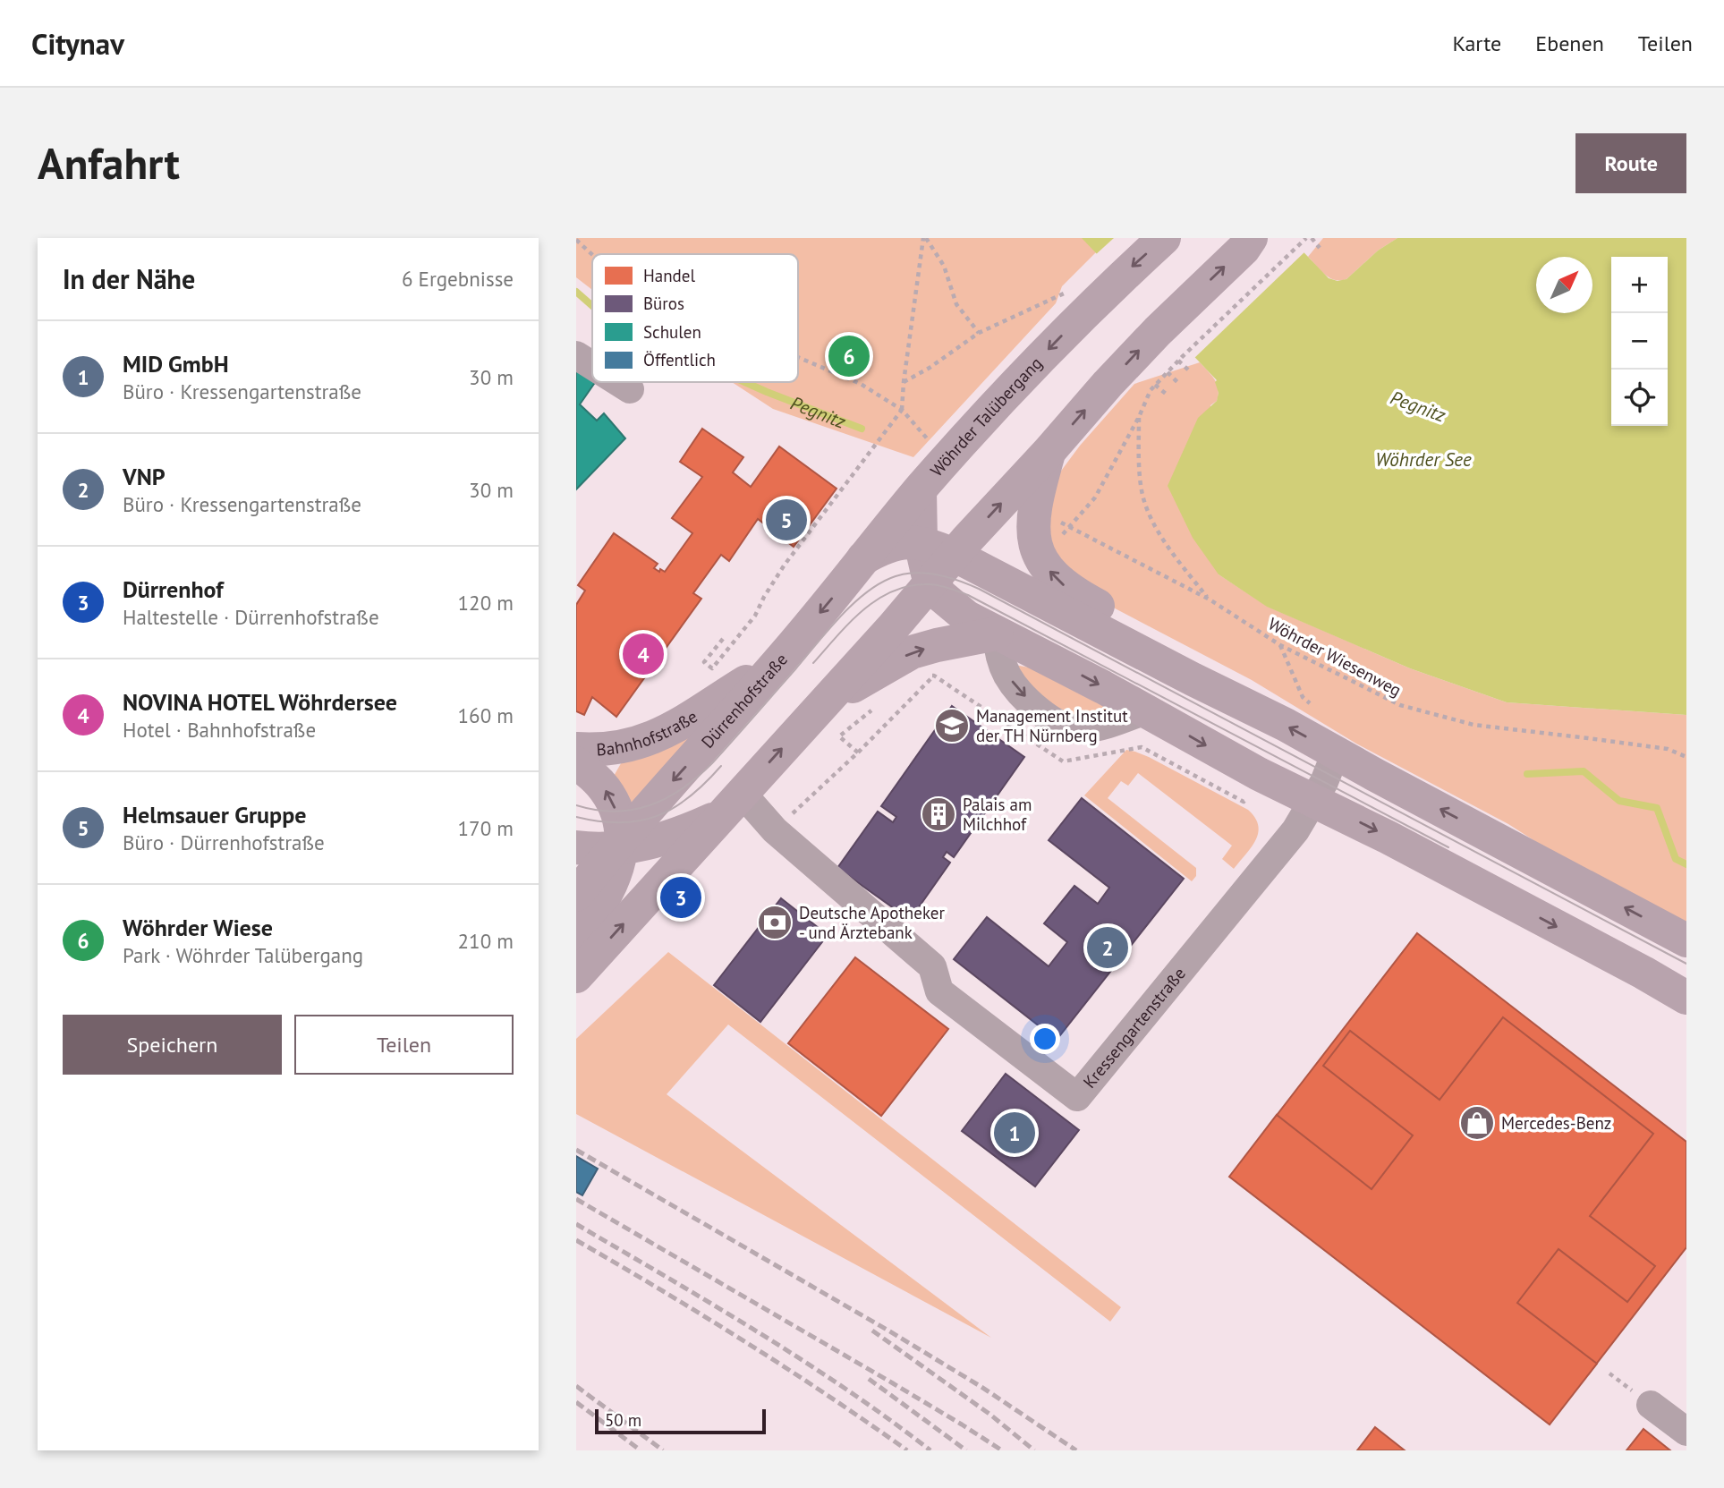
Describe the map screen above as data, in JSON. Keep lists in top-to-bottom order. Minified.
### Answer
{"streets":{"main road":["Wöhrder Talübergang","Dürrenhofstraße","Bahnhofstraße"],"street":["Kressengartenstraße"],"path":["Wöhrder Wiesenweg"]},"crossings":[["Wöhrder Talübergang","Dürrenhofstraße"],["Dürrenhofstraße","Bahnhofstraße"]],"water":["Pegnitz","Wöhrder See"],"places":{"school or university":["Management Institut der TH Nürnberg"],"building":["Palais am Milchhof"],"bank":["Deutsche Apotheker - und Ärztebank"],"shop":["Mercedes-Benz"]},"legend":["Handel","Büros","Schulen","Öffentlich"],"scale_bar":"50 m","north":"top right","page":{"header":"Citynav","nav":["Karte","Ebenen","Teilen"],"buttons":["Route",["Speichern","Teilen"]],"title":"Anfahrt","heading":["In der Nähe","6 Ergebnisse"],"map_buttons":["+","−"],"list":[{"mark":"1","name":"MID GmbH","note":"Büro · Kressengartenstraße","value":"30 m"},{"mark":"2","name":"VNP","note":"Büro · Kressengartenstraße","value":"30 m"},{"mark":"3","name":"Dürrenhof","note":"Haltestelle · Dürrenhofstraße","value":"120 m"},{"mark":"4","name":"NOVINA HOTEL Wöhrdersee","note":"Hotel · Bahnhofstraße","value":"160 m"},{"mark":"5","name":"Helmsauer Gruppe","note":"Büro · Dürrenhofstraße","value":"170 m"},{"mark":"6","name":"Wöhrder Wiese","note":"Park · Wöhrder Talübergang","value":"210 m"}],"pins":["6","5","4","3","2","1"],"scale":"50 m"}}
